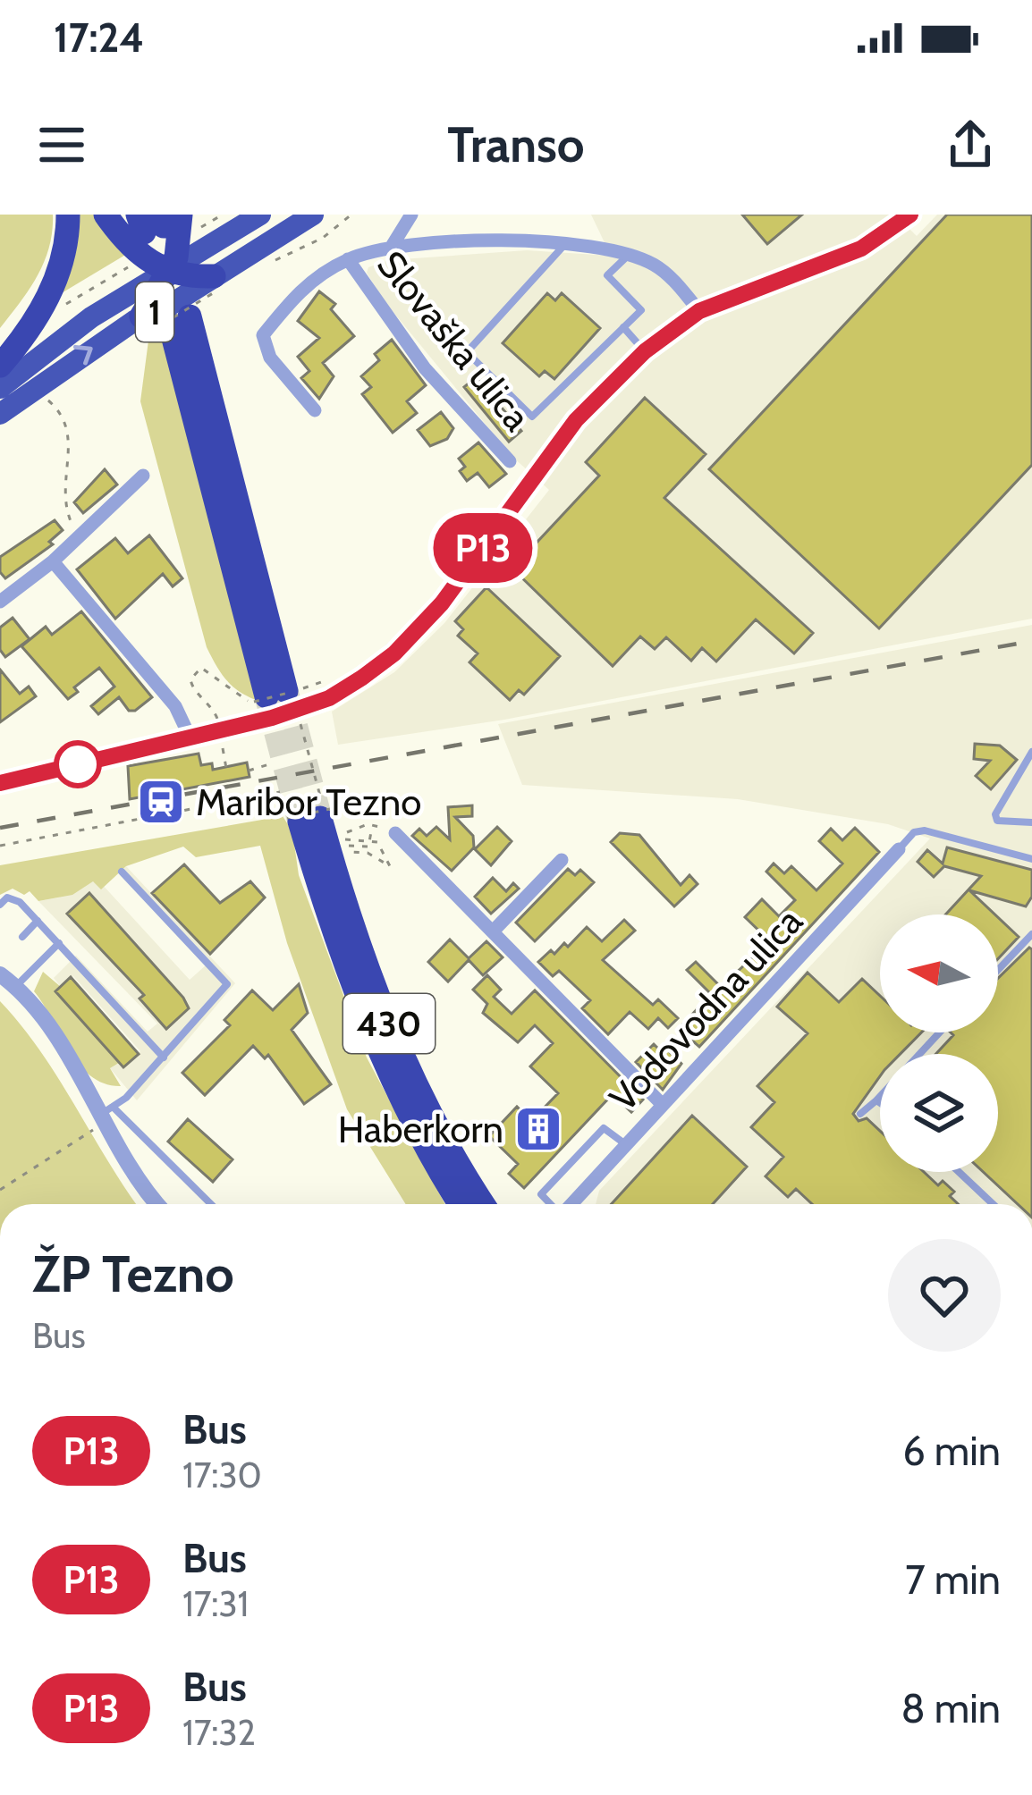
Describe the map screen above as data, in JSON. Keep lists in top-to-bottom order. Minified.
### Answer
{"streets":{"highway":["430"],"main road":["1"],"street":["Slovaška ulica","Vodovodna ulica"]},"places":{"station":["Maribor Tezno"],"building":["Haberkorn"]},"lines":["bus line P13"],"north":"left","page":{"status":"17:24","header":"Transo","on_map":"P13","heading":["ŽP Tezno","Bus"],"list":[{"mark":"P13","name":"Bus","note":"17:30","value":"6 min"},{"mark":"P13","name":"Bus","note":"17:31","value":"7 min"},{"mark":"P13","name":"Bus","note":"17:32","value":"8 min"}]}}
